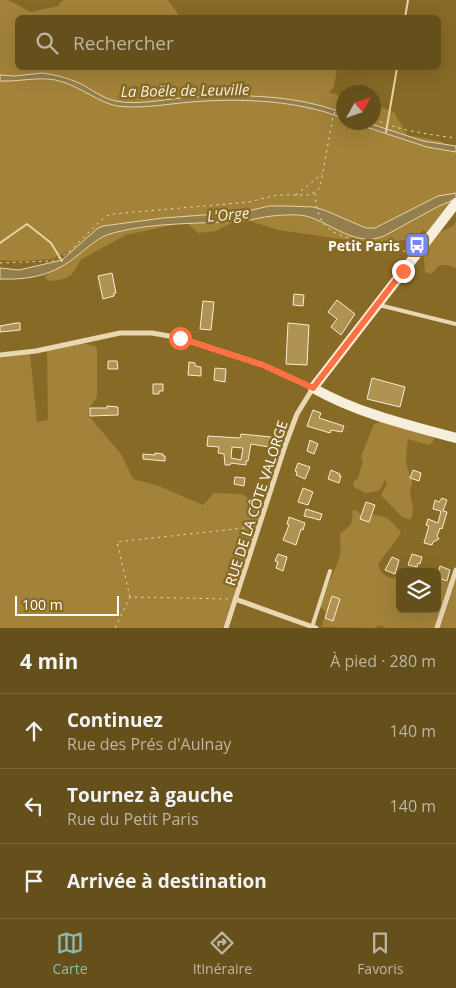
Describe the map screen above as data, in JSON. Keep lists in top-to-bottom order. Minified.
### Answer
{"streets":{"street":["RUE DE LA CÔTE VALORGE"]},"water":["La Boële de Leuville","L'Orge"],"places":{"bus stop":["Petit Paris"]},"scale_bar":"100 m","north":"top right","page":{"search":"Rechercher","scale":"100 m","heading":["4 min","À pied · 280 m"],"list":[["Continuez","Rue des Prés d'Aulnay","140 m"],["Tournez à gauche","Rue du Petit Paris","140 m"],"Arrivée à destination"],"nav":["Carte","Itinéraire","Favoris"]}}
